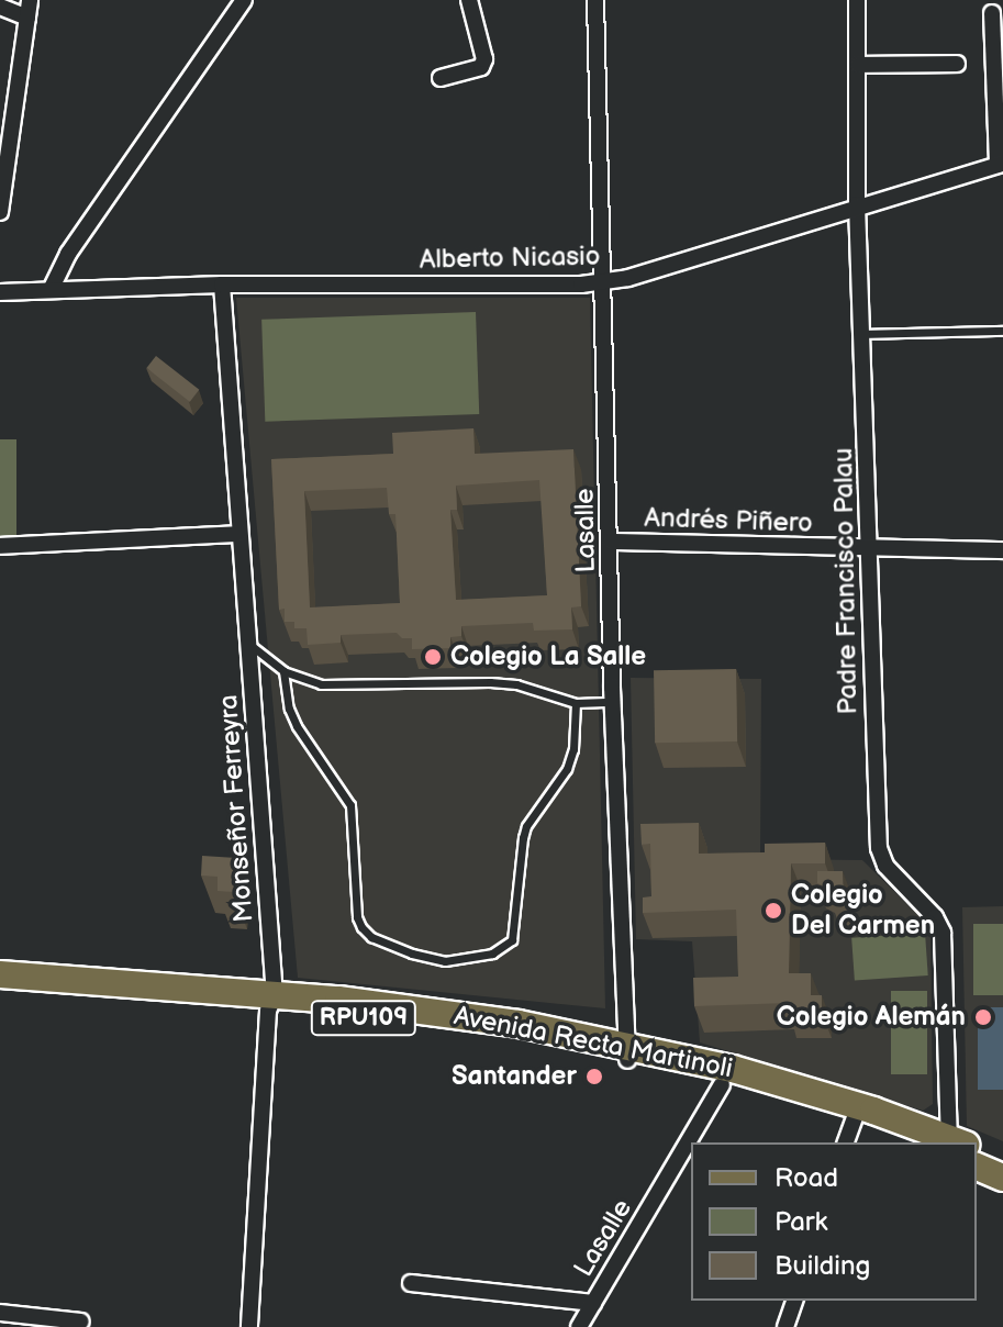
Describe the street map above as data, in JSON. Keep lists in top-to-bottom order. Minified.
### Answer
{"streets":{"main road":["RPU109","Avenida Recta Martinoli"],"street":["Alberto Nicasio","Andrés Piñero","Lasalle","Padre Francisco Palau","Monseñor Ferreyra"]},"crossings":[["Alberto Nicasio","Lasalle"],["Alberto Nicasio","Padre Francisco Palau"],["Alberto Nicasio","Monseñor Ferreyra"],["Andrés Piñero","Lasalle"],["Andrés Piñero","Padre Francisco Palau"],["Lasalle","Avenida Recta Martinoli"],["Monseñor Ferreyra","Avenida Recta Martinoli"]],"places":["Colegio La Salle","Colegio Del Carmen","Colegio Alemán","Santander"],"legend":["Road","Park","Building"]}
